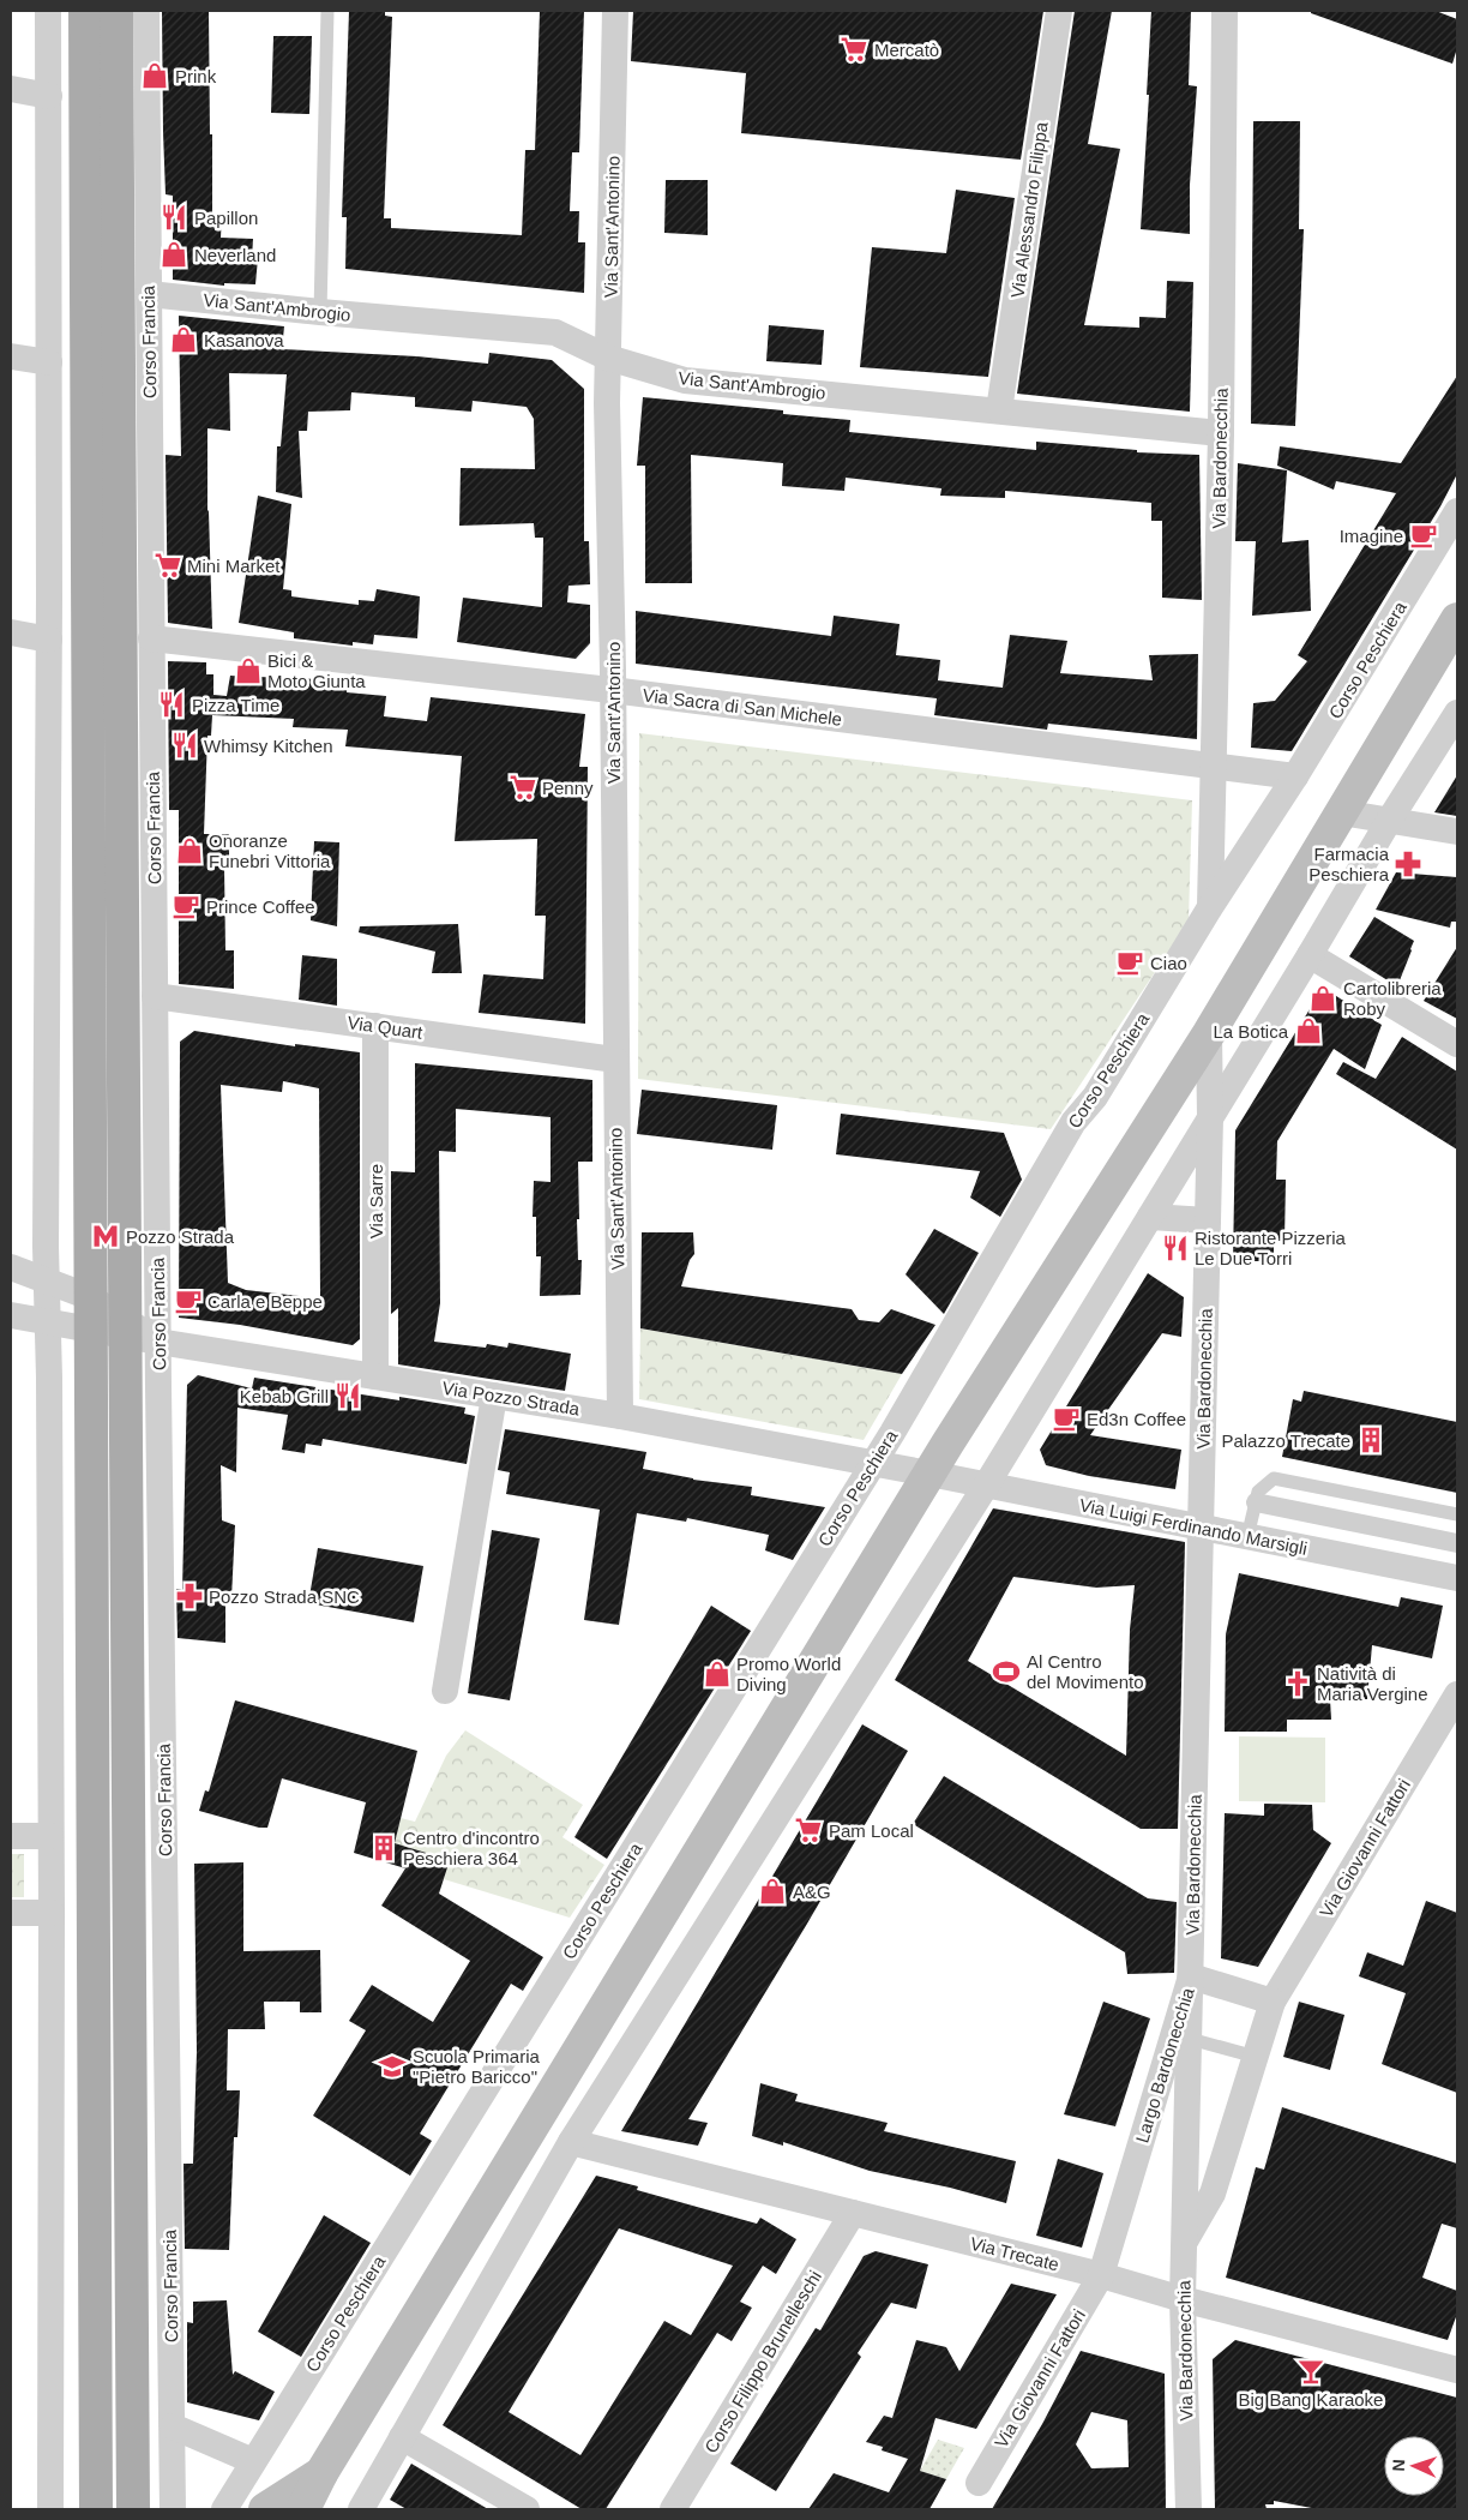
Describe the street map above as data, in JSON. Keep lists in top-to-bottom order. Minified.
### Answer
{"streets":{"main road":["Corso Francia"],"street":["Via Alessandro Filippa","Via Sant'Antonino","Via Sant'Ambrogio","Via Bardonecchia","Corso Peschiera","Via Sacra di San Michele","Via Quart","Via Sarre","Via Pozzo Strada","Via Luigi Ferdinando Marsigli","Via Giovanni Fattori","Largo Bardonecchia","Via Trecate","Corso Filippo Brunelleschi"]},"crossings":[["Via Alessandro Filippa","Via Sant'Ambrogio"],["Via Sant'Antonino","Via Sant'Ambrogio"],["Via Sant'Antonino","Via Sacra di San Michele"],["Via Sant'Antonino","Via Quart"],["Via Sant'Antonino","Via Pozzo Strada"],["Via Sant'Ambrogio","Corso Francia"],["Via Sant'Ambrogio","Via Bardonecchia"],["Corso Francia","Via Sacra di San Michele"],["Corso Francia","Via Quart"],["Corso Francia","Via Pozzo Strada"],["Via Bardonecchia","Corso Peschiera"],["Via Bardonecchia","Via Sacra di San Michele"],["Via Bardonecchia","Via Luigi Ferdinando Marsigli"],["Via Bardonecchia","Largo Bardonecchia"],["Via Bardonecchia","Via Trecate"],["Corso Peschiera","Via Sacra di San Michele"],["Corso Peschiera","Via Pozzo Strada"],["Via Quart","Via Sarre"],["Via Sarre","Via Pozzo Strada"],["Via Pozzo Strada","Via Luigi Ferdinando Marsigli"],["Via Giovanni Fattori","Largo Bardonecchia"],["Via Giovanni Fattori","Via Trecate"],["Largo Bardonecchia","Via Trecate"],["Via Trecate","Corso Filippo Brunelleschi"]],"places":{"supermarket":["Mercatò","Mini Market","Penny","Pam Local"],"shop":["Prink","Neverland","Kasanova","Bici & Moto Giunta","Onoranze Funebri Vittoria","Cartolibreria Roby","La Botica","Promo World Diving","A&G"],"restaurant":["Papillon","Pizza Time","Whimsy Kitchen","Ristorante Pizzeria Le Due Torri","Kebab Grill"],"cafe":["Imagine","Prince Coffee","Ciao","Carla e Beppe","Ed3n Coffee"],"pharmacy":["Farmacia Peschiera","Pozzo Strada SNC"],"metro station":["Pozzo Strada"],"building":["Palazzo Trecate","Centro d'incontro Peschiera 364"],"sports":["Al Centro del Movimento"],"church":["Natività di Maria Vergine"],"school or university":["Scuola Primaria \"Pietro Baricco\""],"bar":["Big Bang Karaoke"]},"north":"left"}
